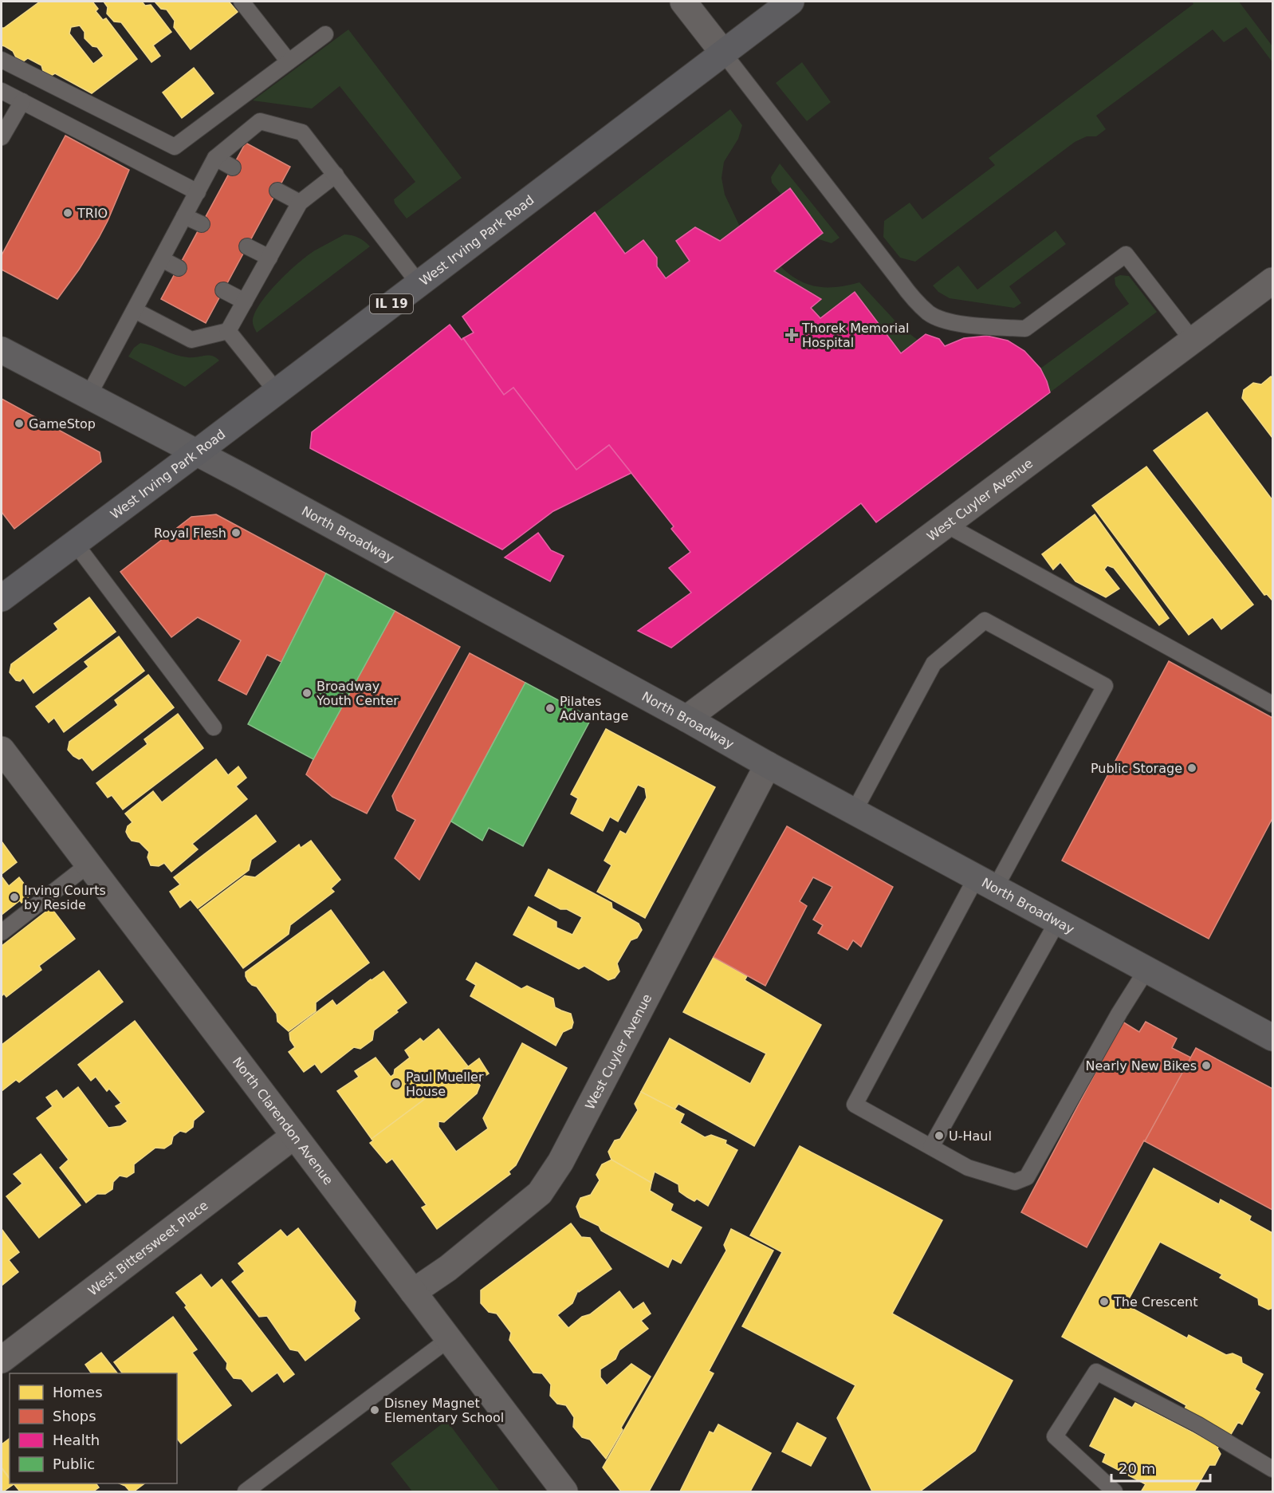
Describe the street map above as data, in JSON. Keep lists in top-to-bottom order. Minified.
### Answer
{"streets":{"main road":["West Irving Park Road","IL 19","North Broadway"],"street":["West Cuyler Avenue","North Clarendon Avenue","West Bittersweet Place"]},"crossings":[["West Irving Park Road","North Broadway"],["West Cuyler Avenue","North Broadway"],["West Cuyler Avenue","North Clarendon Avenue"],["North Clarendon Avenue","West Bittersweet Place"]],"places":{"other":["TRIO","GameStop","Royal Flesh","Broadway Youth Center","Pilates Advantage","Public Storage","Irving Courts by Reside","Nearly New Bikes","Paul Mueller House","U-Haul","The Crescent","Disney Magnet Elementary School"],"health":["Thorek Memorial Hospital"]},"legend":["Homes","Shops","Health","Public"],"scale_bar":"20 m"}
